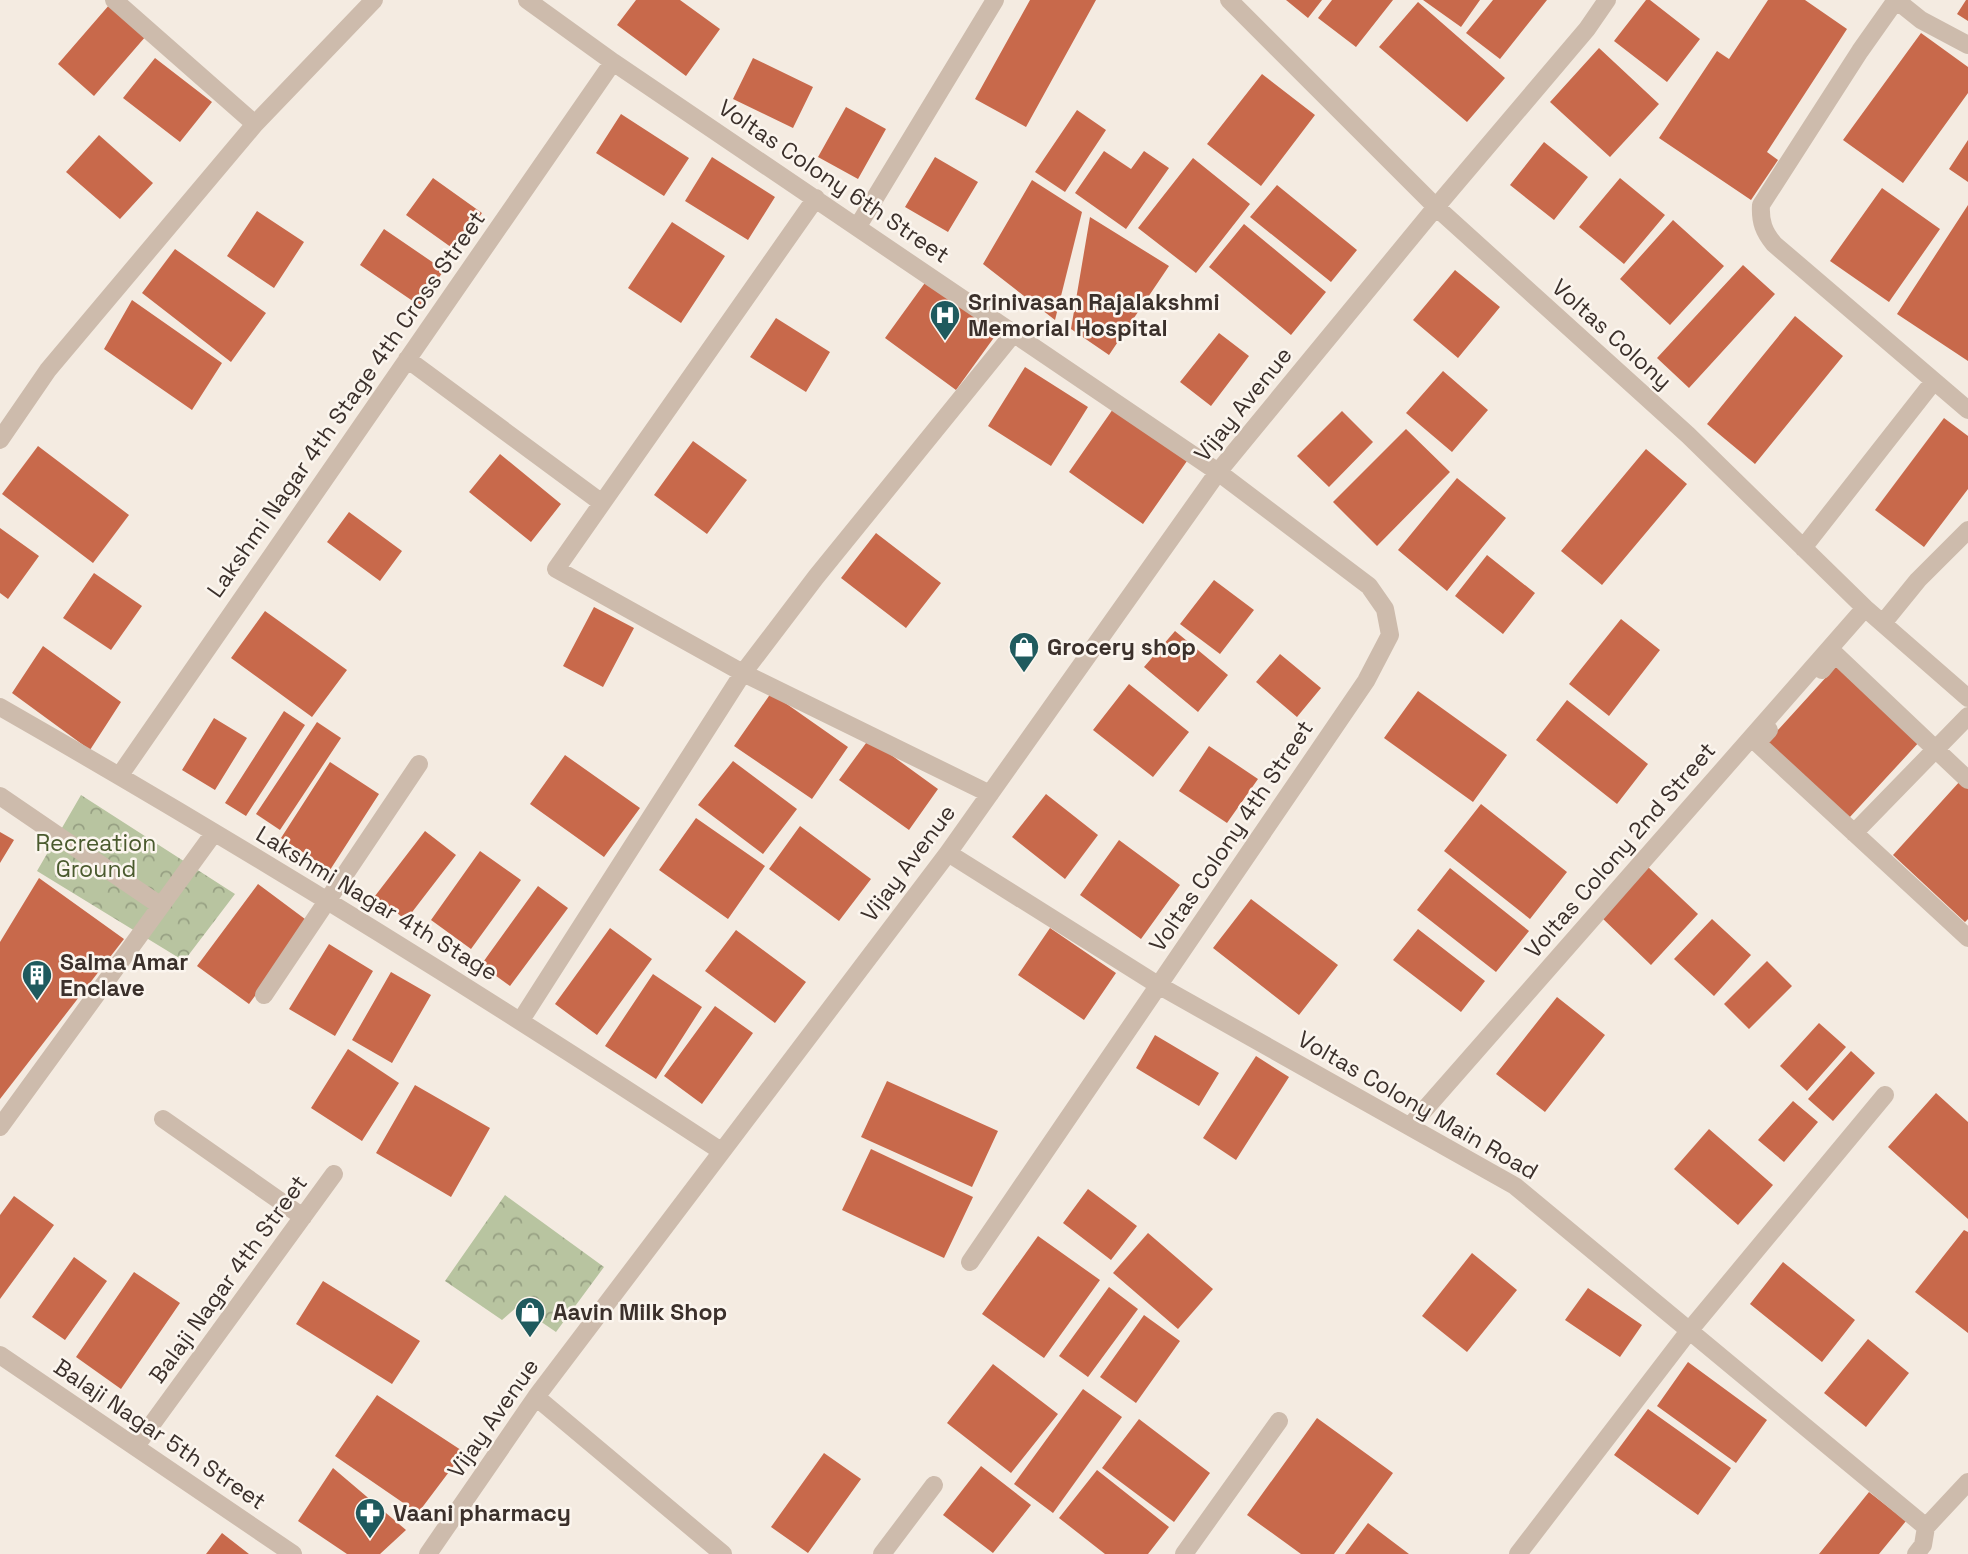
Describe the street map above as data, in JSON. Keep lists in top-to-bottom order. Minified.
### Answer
{"streets":{"street":["Voltas Colony 6th Street","Voltas Colony","Lakshmi Nagar 4th Stage 4th Cross Street","Vijay Avenue","Voltas Colony 4th Street","Voltas Colony 2nd Street","Lakshmi Nagar 4th Stage","Voltas Colony Main Road","Balaji Nagar 4th Street","Balaji Nagar 5th Street"]},"crossings":[["Voltas Colony 6th Street","Lakshmi Nagar 4th Stage 4th Cross Street"],["Voltas Colony 6th Street","Vijay Avenue"],["Voltas Colony 6th Street","Voltas Colony 4th Street"],["Voltas Colony","Vijay Avenue"],["Voltas Colony","Voltas Colony 2nd Street"],["Lakshmi Nagar 4th Stage 4th Cross Street","Lakshmi Nagar 4th Stage"],["Vijay Avenue","Voltas Colony 4th Street"],["Vijay Avenue","Lakshmi Nagar 4th Stage"],["Vijay Avenue","Voltas Colony Main Road"],["Voltas Colony 4th Street","Voltas Colony Main Road"],["Voltas Colony 2nd Street","Voltas Colony Main Road"],["Balaji Nagar 4th Street","Balaji Nagar 5th Street"]],"parks":["Recreation Ground"],"places":{"hospital":["Srinivasan Rajalakshmi Memorial Hospital"],"shop":["Grocery shop","Aavin Milk Shop"],"building":["Salma Amar Enclave"],"pharmacy":["Vaani pharmacy"]}}
